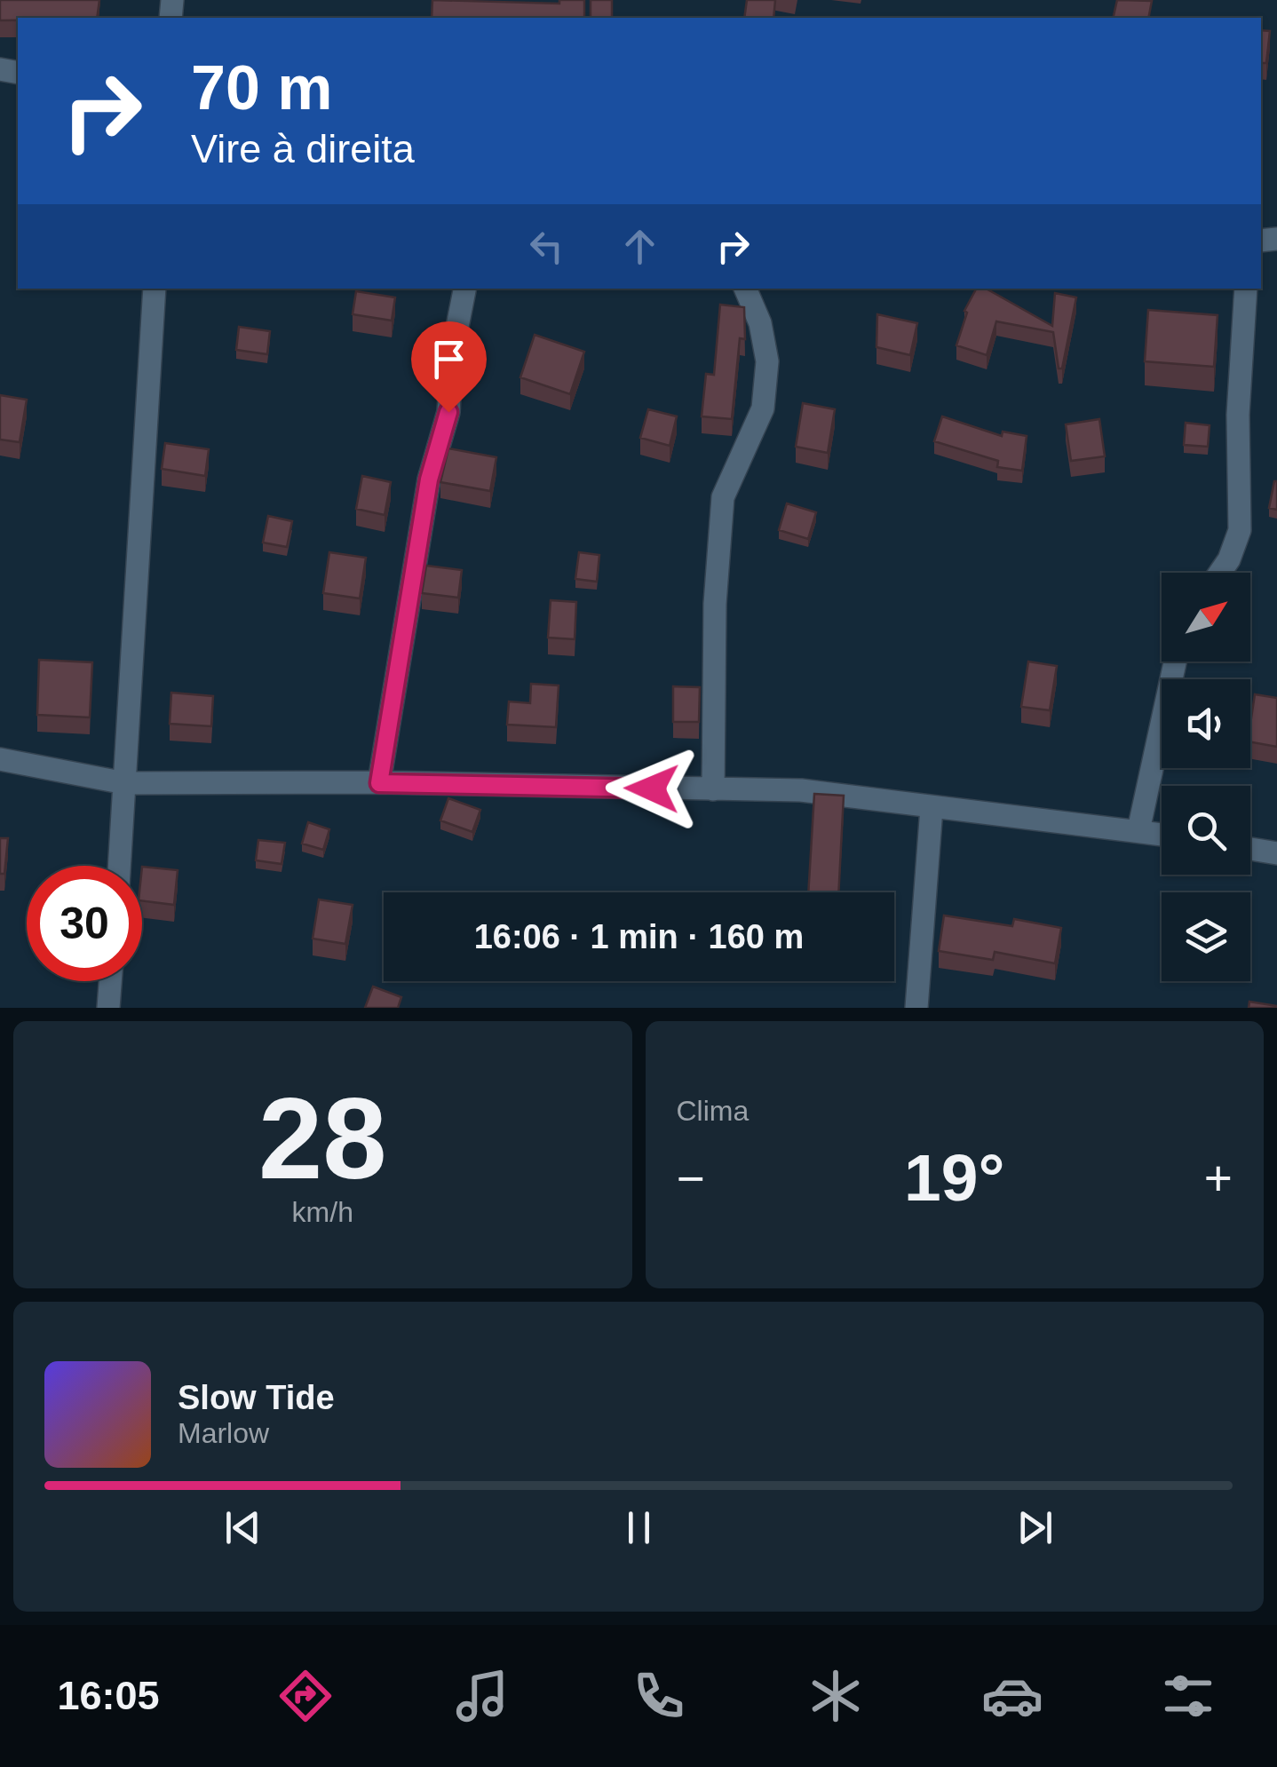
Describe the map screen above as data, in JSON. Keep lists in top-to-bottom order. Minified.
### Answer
{"north":"top right","page":{"turn":["70 m","Vire à direita"],"limit":"30","trip":"16:06 · 1 min · 160 m","tile":[["28","km/h"],"Clima"],"heat":["−","19°","+"],"song":["Slow Tide","Marlow"],"tabs":"16:05"}}
